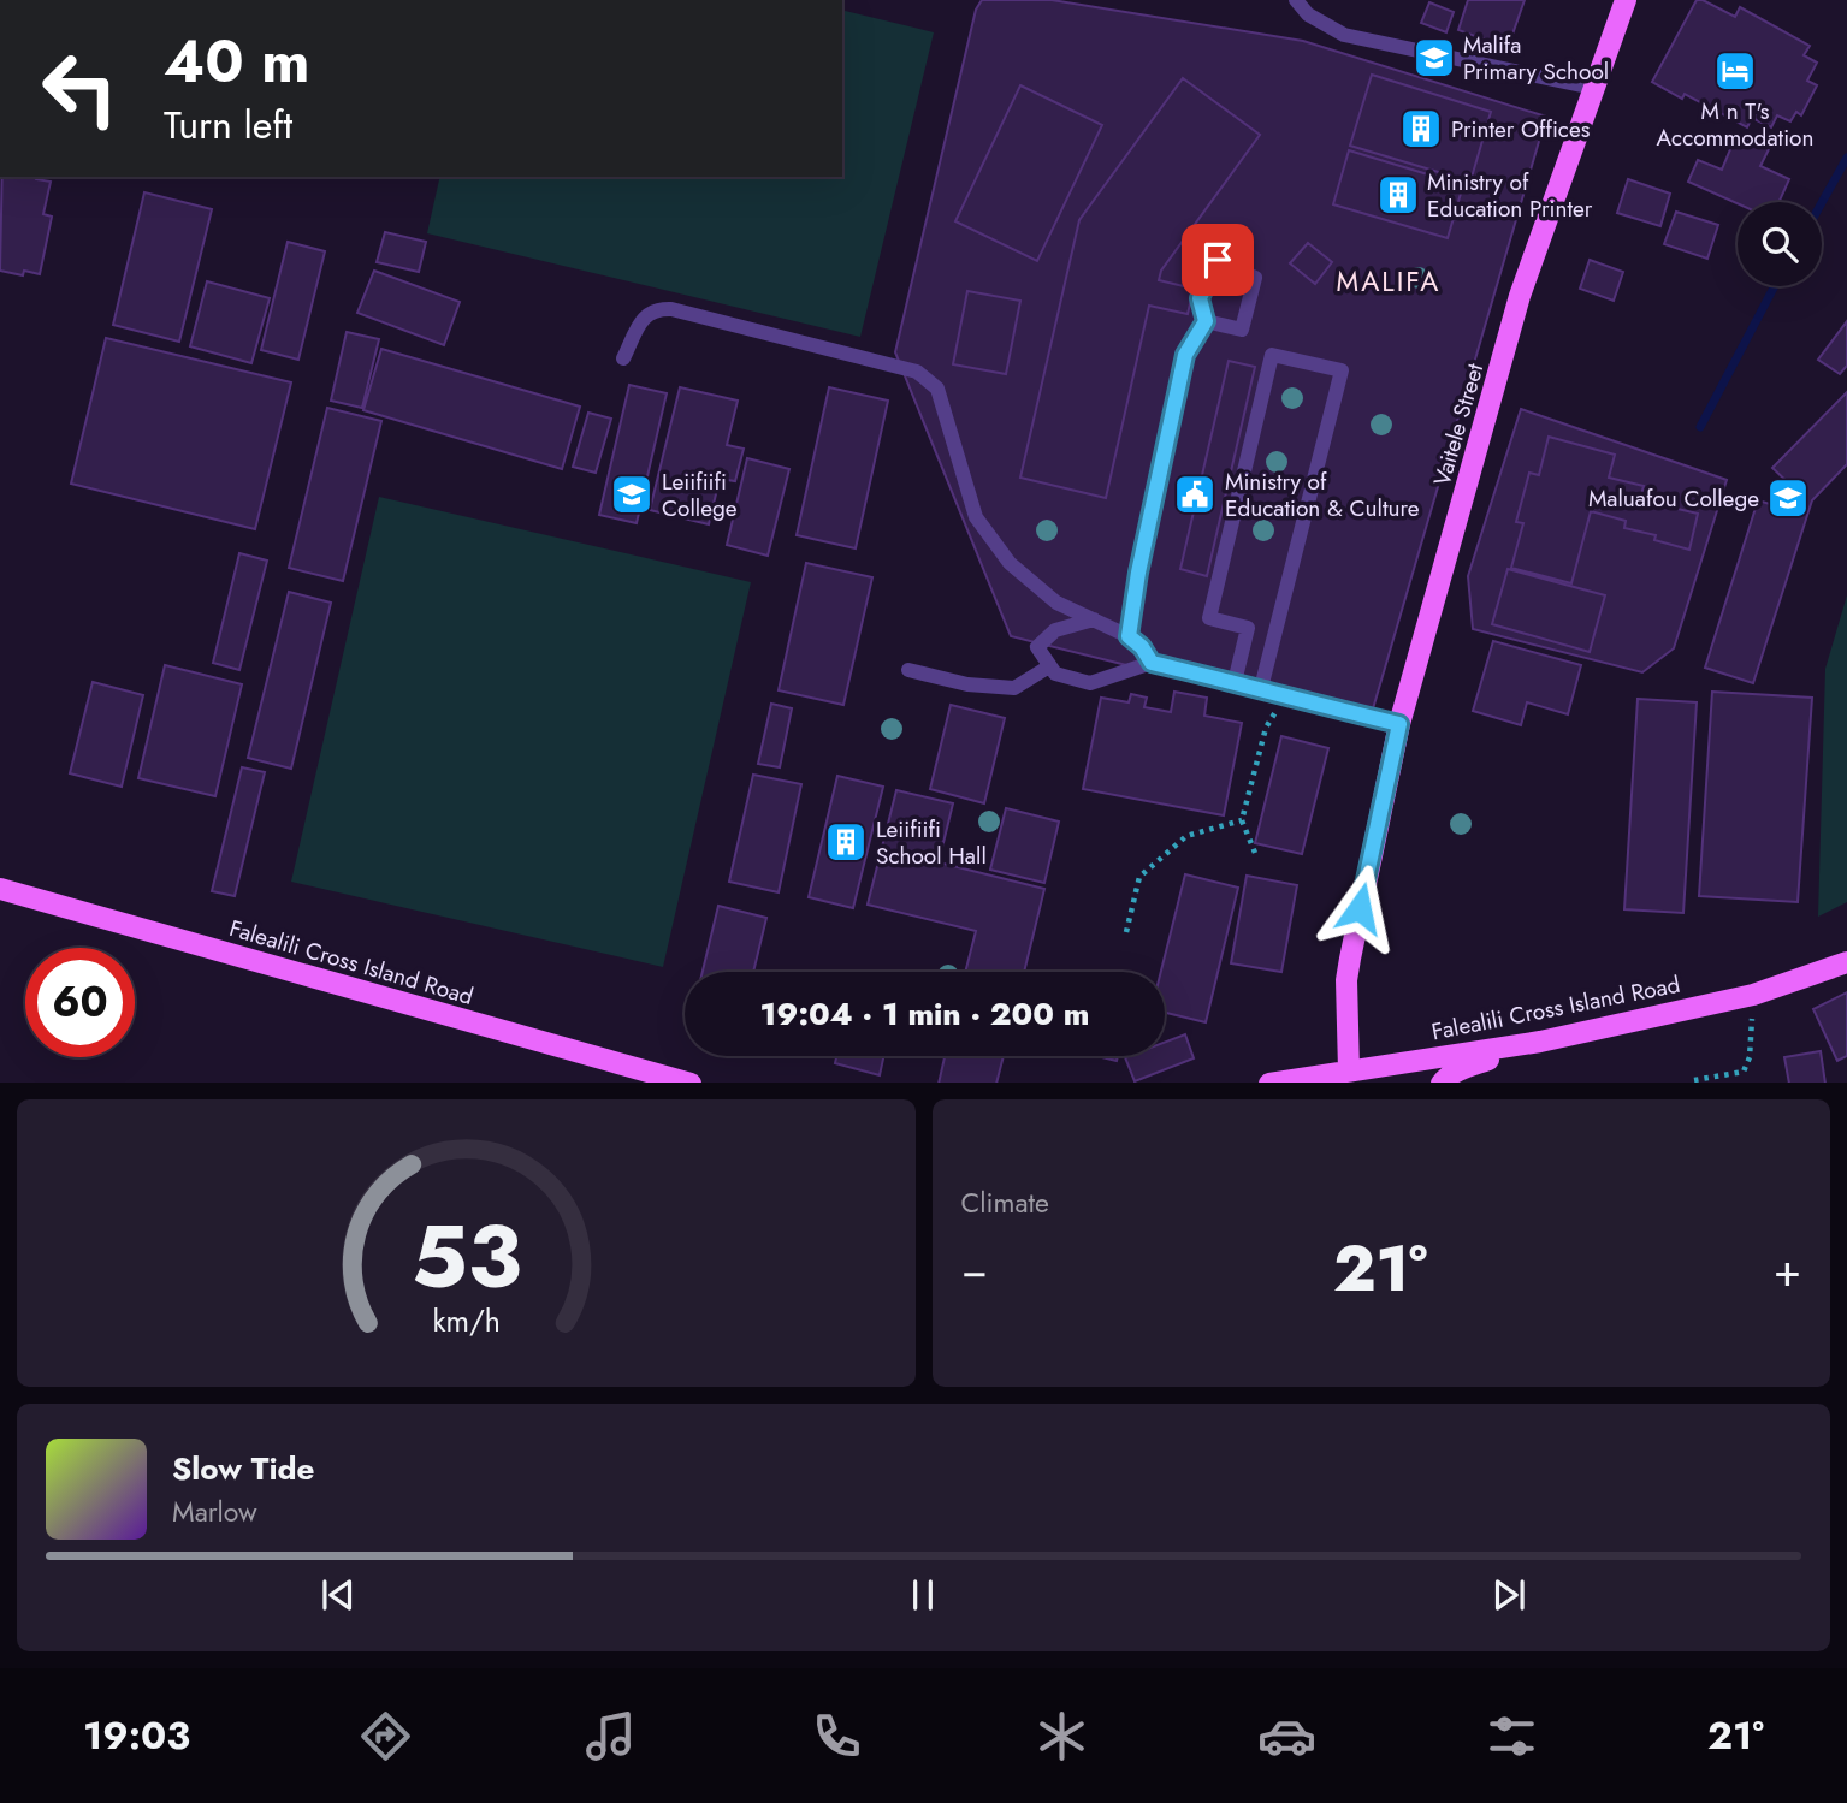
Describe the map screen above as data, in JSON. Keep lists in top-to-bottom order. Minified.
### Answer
{"streets":{"main road":["Vaitele Street","Falealili Cross Island Road"]},"crossings":[["Vaitele Street","Falealili Cross Island Road"]],"districts":["MALIFA"],"places":{"school or university":["Malifa Primary School","Leiifiifi College","Maluafou College"],"hotel":["M n T's Accommodation"],"building":["Printer Offices","Ministry of Education Printer","Leiifiifi School Hall"],"public building":["Ministry of Education & Culture"]},"page":{"turn":["40 m","Turn left"],"limit":"60","trip":"19:04 · 1 min · 200 m","tile":"Climate","heat":["−","21°","+"],"song":["Slow Tide","Marlow"],"tabs":["19:03","21°"],"gauge":["53","km/h"]}}
